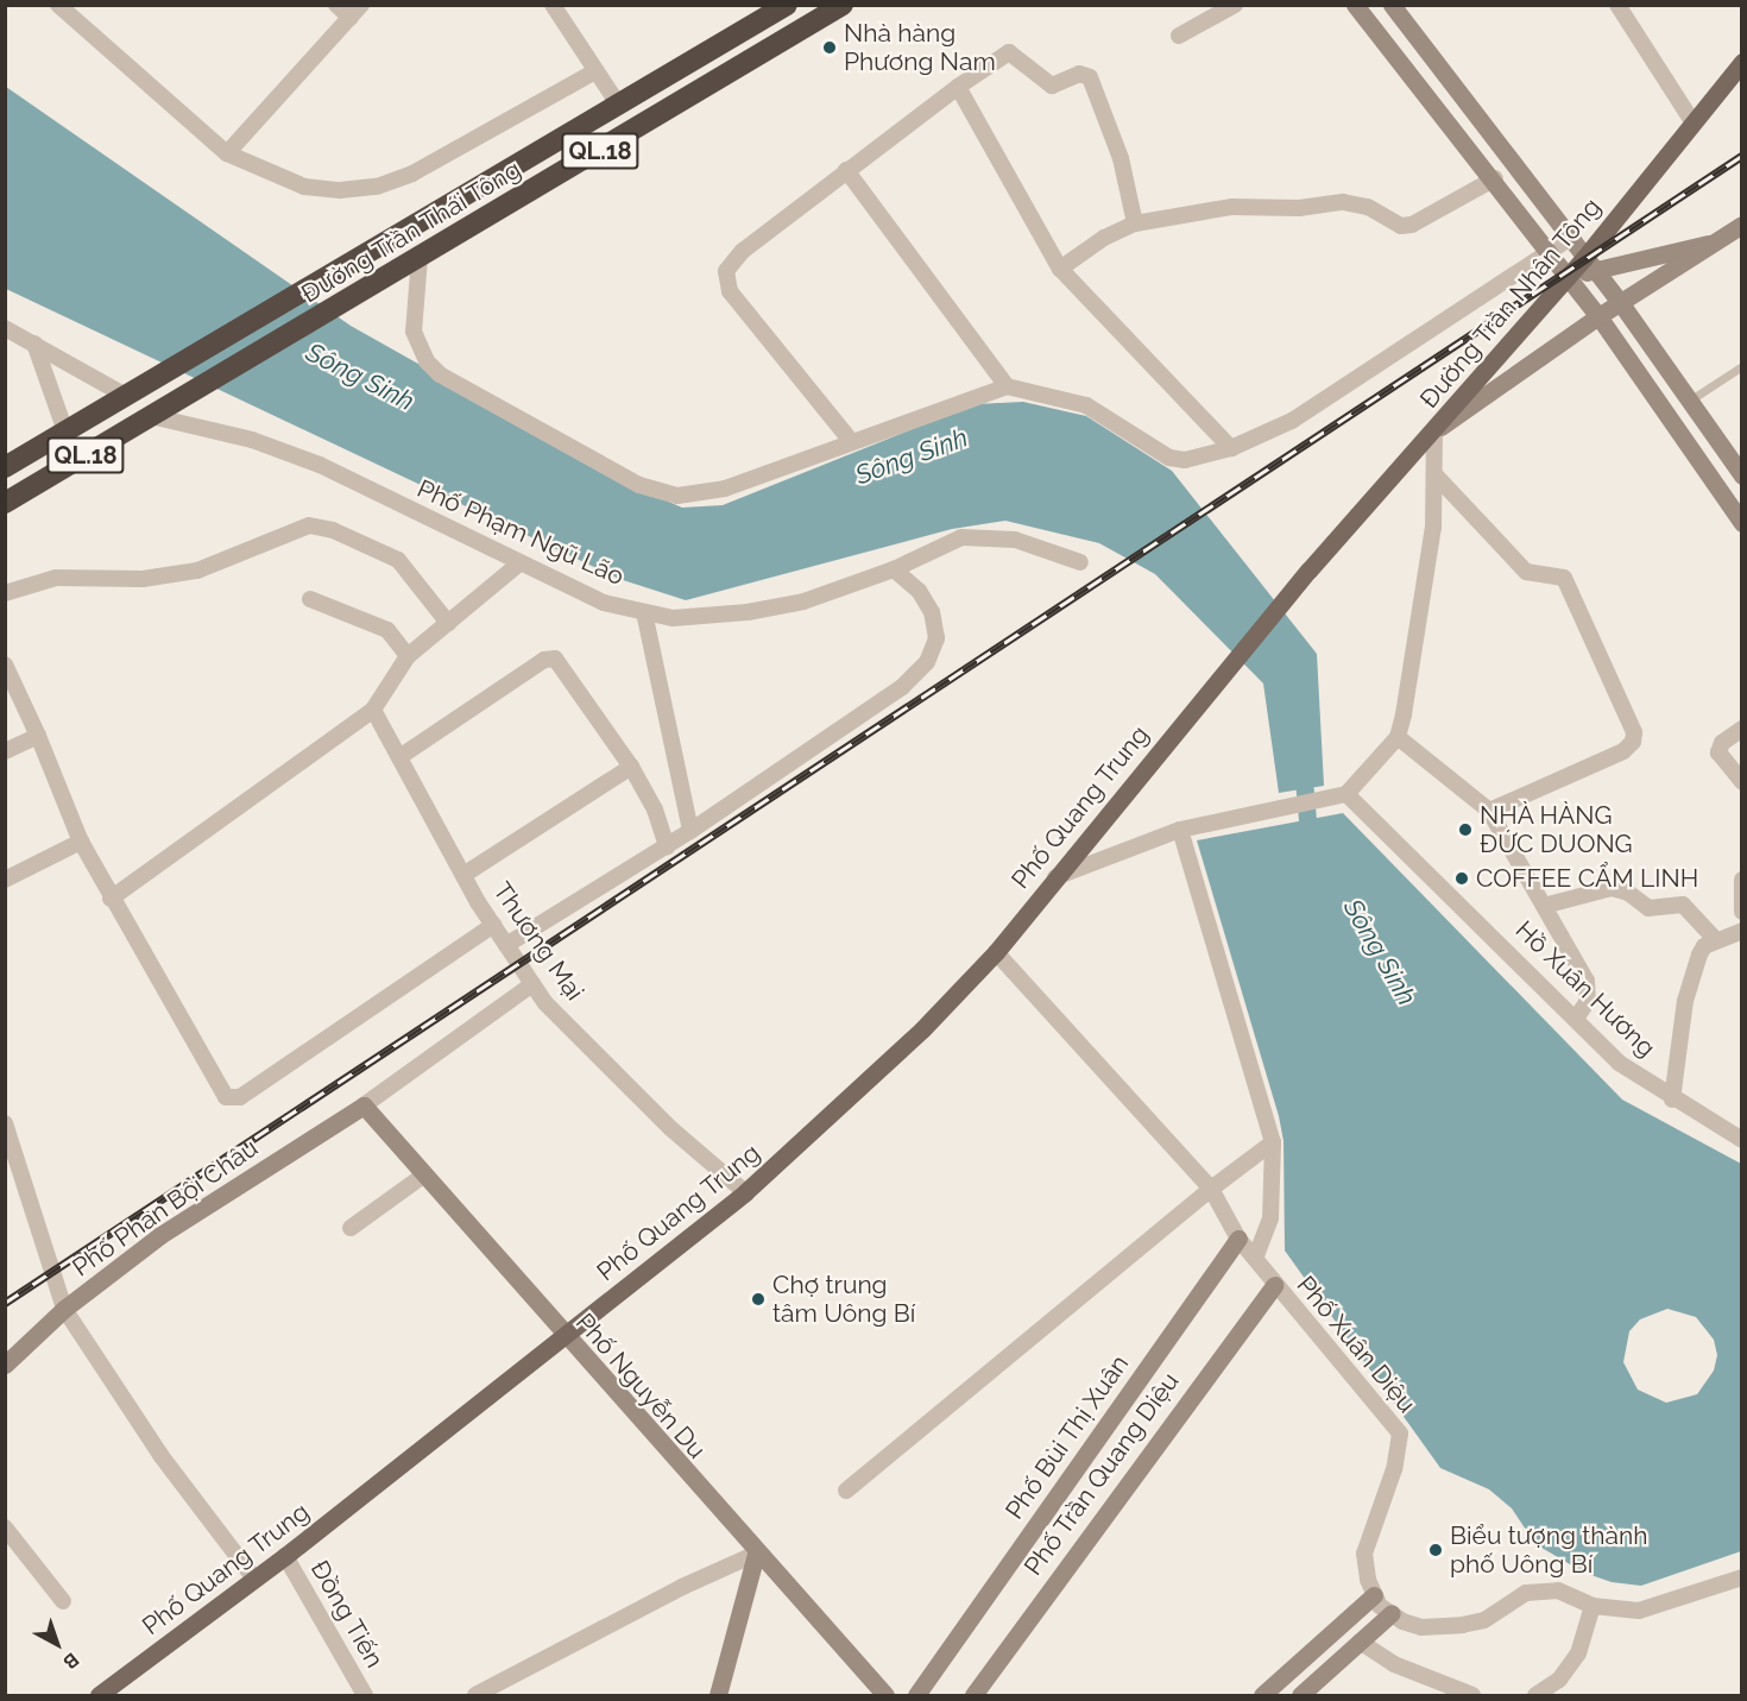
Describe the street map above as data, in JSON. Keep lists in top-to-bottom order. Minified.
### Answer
{"streets":{"highway":["QL.18","Đường Trần Thái Tông"],"main road":["Đường Trần Nhân Tông","Phố Quang Trung","Phố Phan Bội Châu","Phố Nguyễn Du","Phố Bùi Thị Xuân","Phố Trần Quang Diệu"],"street":["Phố Phạm Ngũ Lão","Thương Mại","Hồ Xuân Hương","Phố Xuân Diệu","Đồng Tiến"]},"crossings":[["Đường Trần Thái Tông","Phố Phạm Ngũ Lão"],["Đường Trần Nhân Tông","Phố Quang Trung"],["Phố Quang Trung","Thương Mại"],["Phố Quang Trung","Phố Xuân Diệu"],["Phố Quang Trung","Phố Nguyễn Du"],["Phố Quang Trung","Đồng Tiến"],["Phố Phan Bội Châu","Phố Nguyễn Du"],["Phố Xuân Diệu","Phố Bùi Thị Xuân"],["Phố Xuân Diệu","Phố Trần Quang Diệu"]],"water":["Sông Sinh"],"places":["Nhà hàng Phương Nam","NHÀ HÀNG ĐỨC DUONG","COFFEE CẨM LINH","Chợ trung tâm Uông Bí","Biểu tượng thành phố Uông Bí"],"north":"bottom right"}
